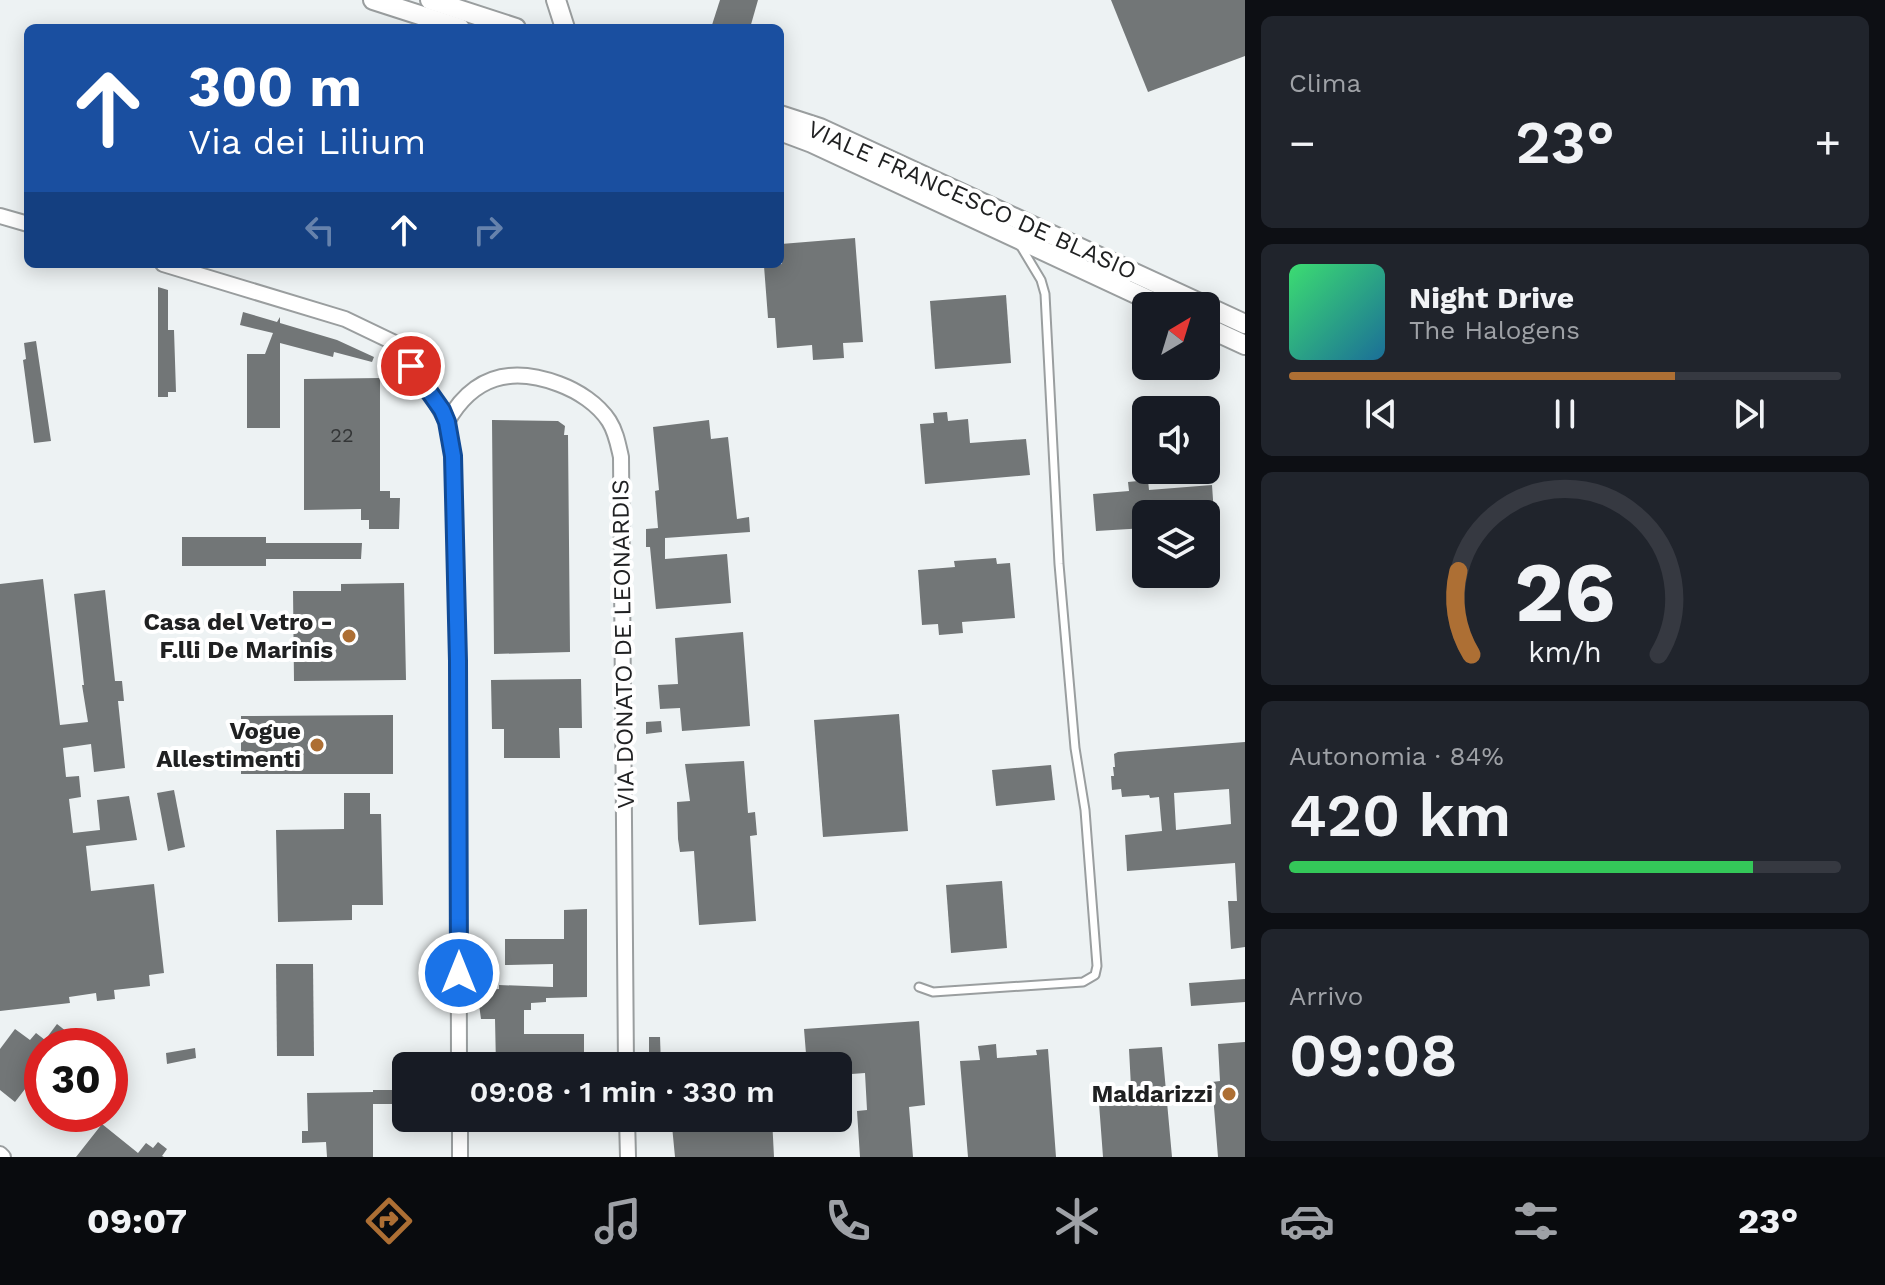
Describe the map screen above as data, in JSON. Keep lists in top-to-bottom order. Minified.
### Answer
{"streets":{"street":["VIALE FRANCESCO DE BLASIO","VIA DONATO DE LEONARDIS"]},"places":["Casa del Vetro - F.lli De Marinis","Vogue Allestimenti","Maldarizzi"],"house_numbers":["22"],"north":"top right","page":{"tile":["Clima",["Autonomia · 84%","420 km"],["Arrivo","09:08"]],"turn":["300 m","Via dei Lilium"],"heat":["−","23°","+"],"song":["Night Drive","The Halogens"],"limit":"30","trip":"09:08 · 1 min · 330 m","tabs":["09:07","23°"],"gauge":["26","km/h"]}}
